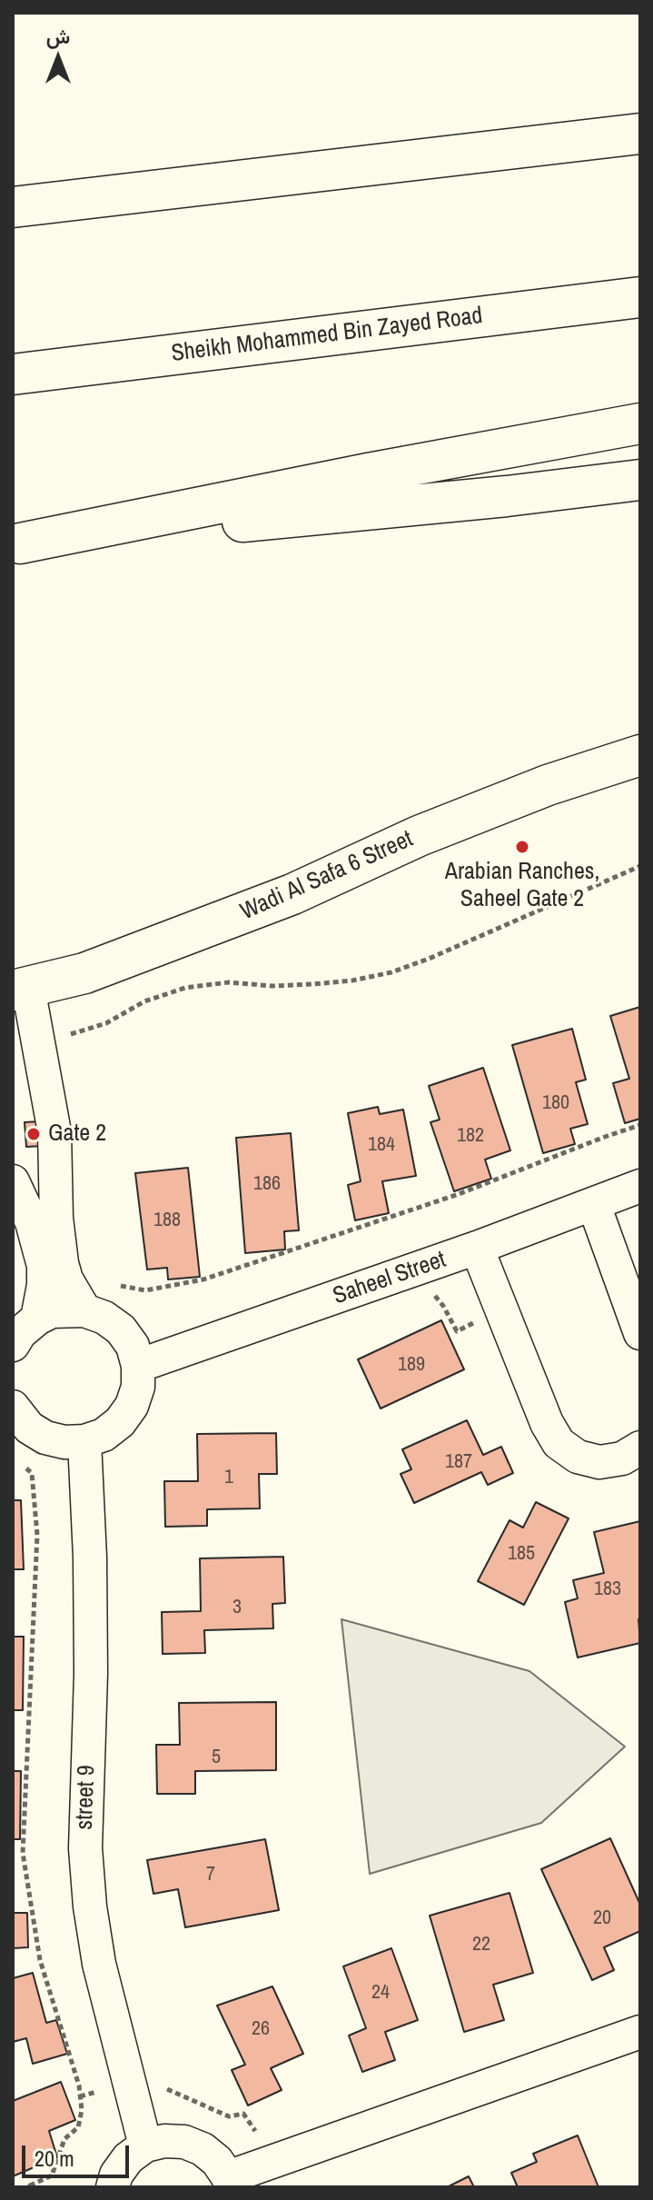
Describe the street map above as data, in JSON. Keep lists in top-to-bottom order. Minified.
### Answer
{"streets":{"main road":["Sheikh Mohammed Bin Zayed Road","Wadi Al Safa 6 Street"],"street":["Saheel Street","street 9"]},"places":["Arabian Ranches, Saheel Gate 2","Gate 2"],"house_numbers":["180","182","184","186","188","189","187","1","185","183","3","5","7","20","22","24","26"],"scale_bar":"20 m","north":"top"}
